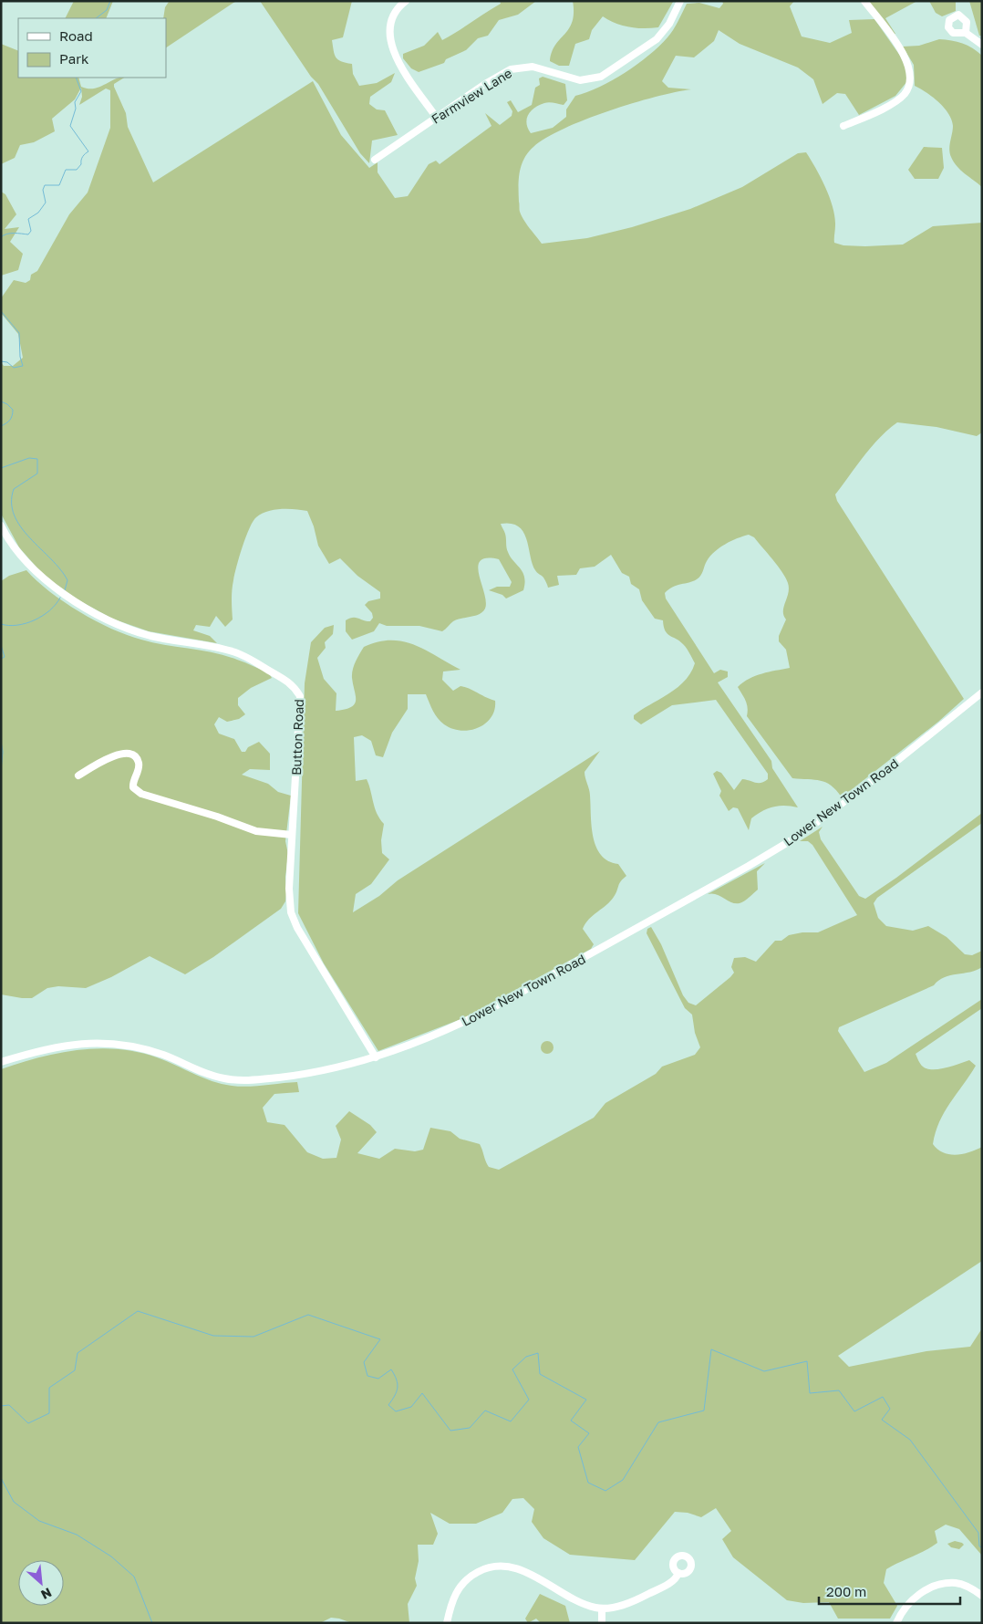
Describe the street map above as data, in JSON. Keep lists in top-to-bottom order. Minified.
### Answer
{"streets":{"street":["Farmview Lane","Button Road","Lower New Town Road"]},"crossings":[["Button Road","Lower New Town Road"]],"legend":["Road","Park"],"scale_bar":"200 m","north":"bottom right"}
